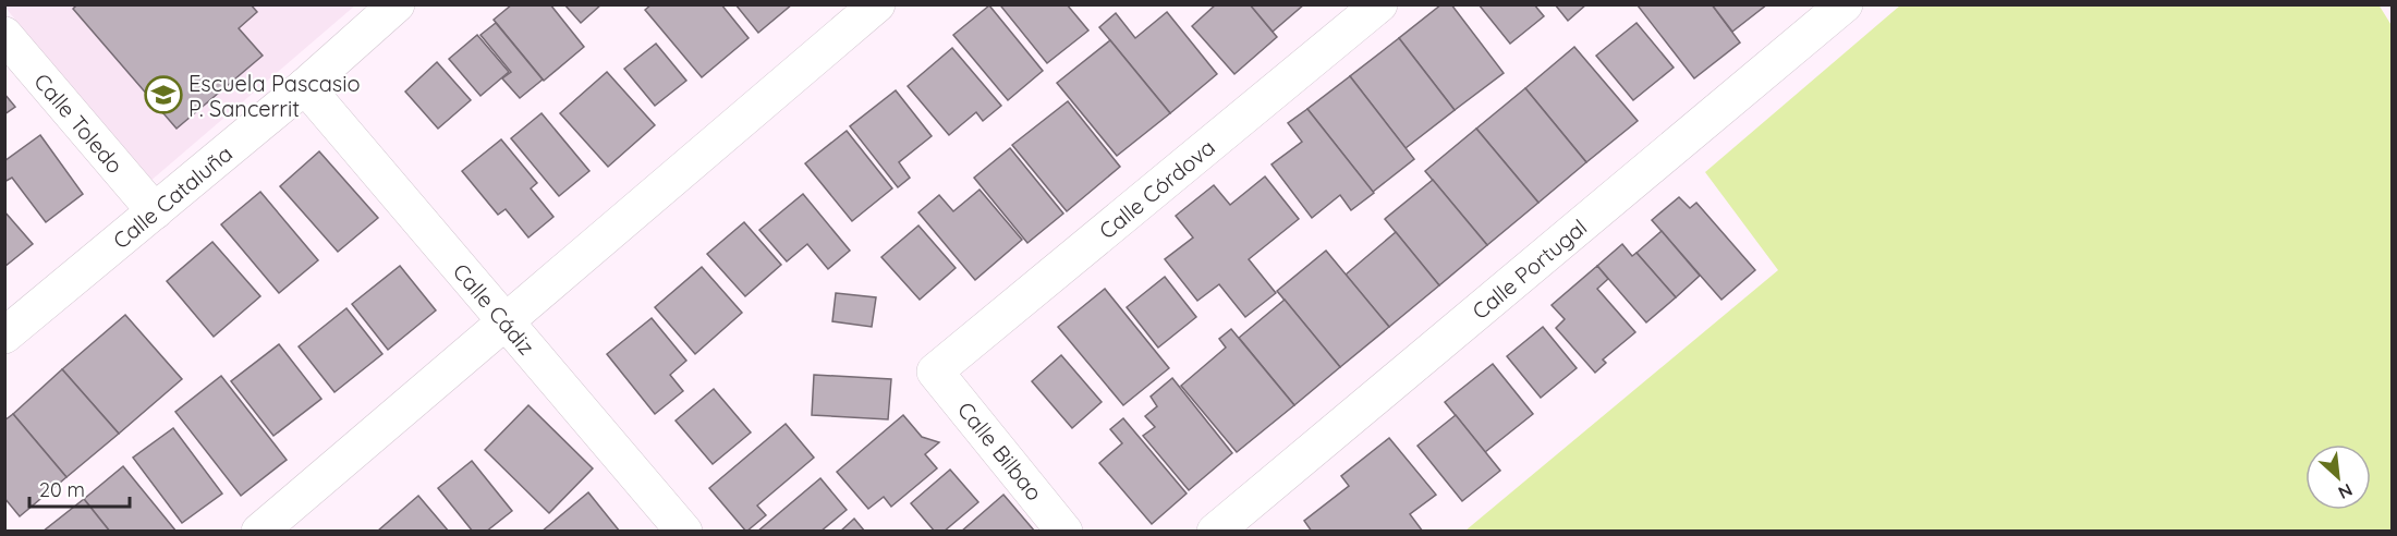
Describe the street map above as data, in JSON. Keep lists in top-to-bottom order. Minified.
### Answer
{"streets":{"street":["Calle Toledo","Calle Córdova","Calle Cataluña","Calle Portugal","Calle Cádiz","Calle Bilbao"]},"crossings":[["Calle Toledo","Calle Cataluña"],["Calle Córdova","Calle Bilbao"],["Calle Cataluña","Calle Cádiz"]],"places":{"school or university":["Escuela Pascasio P. Sancerrit"]},"scale_bar":"20 m","north":"bottom right"}
